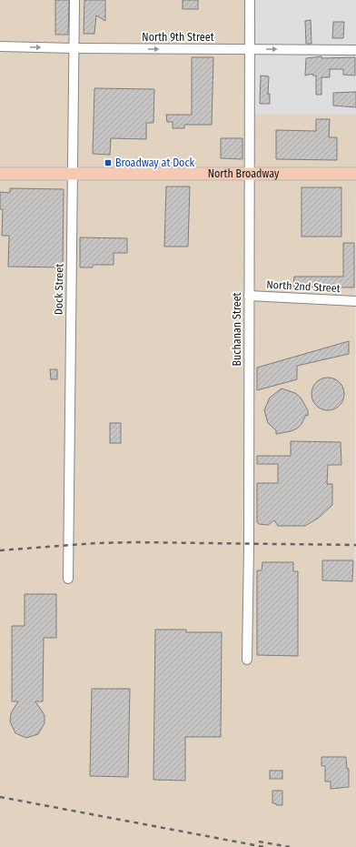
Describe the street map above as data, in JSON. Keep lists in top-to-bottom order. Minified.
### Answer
{"streets":{"main road":["North Broadway"],"street":["North 9th Street","North 2nd Street","Dock Street","Buchanan Street"]},"crossings":[["North 9th Street","Dock Street"],["North 9th Street","Buchanan Street"],["North Broadway","Dock Street"],["North Broadway","Buchanan Street"],["North 2nd Street","Buchanan Street"]],"one_way":["North 9th Street"],"places":{"transit":["Broadway at Dock"]}}
